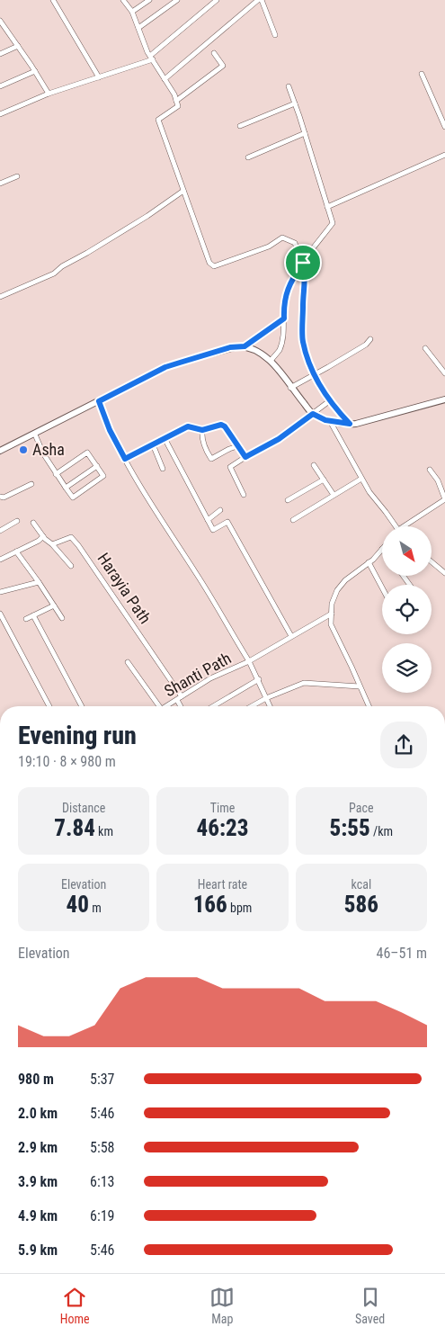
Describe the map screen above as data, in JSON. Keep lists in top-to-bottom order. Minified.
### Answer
{"streets":{"street":["Harayia Path","Shanti Path"]},"crossings":[["Harayia Path","Shanti Path"]],"places":["Asha"],"north":"bottom right","page":{"heading":["Evening run","19:10 · 8 × 980 m"],"stats":[["Distance","7.84 km"],["Time","46:23"],["Pace","5:55 /km"],["Elevation","40 m"],["Heart rate","166 bpm"],["kcal","586"]],"chart":["Elevation","46–51 m"],"list":[{"name":"980 m","note":"5:37"},{"name":"2.0 km","note":"5:46"},{"name":"2.9 km","note":"5:58"},{"name":"3.9 km","note":"6:13"},{"name":"4.9 km","note":"6:19"},{"name":"5.9 km","note":"5:46"}],"tabs":["Home","Map","Saved"]}}
